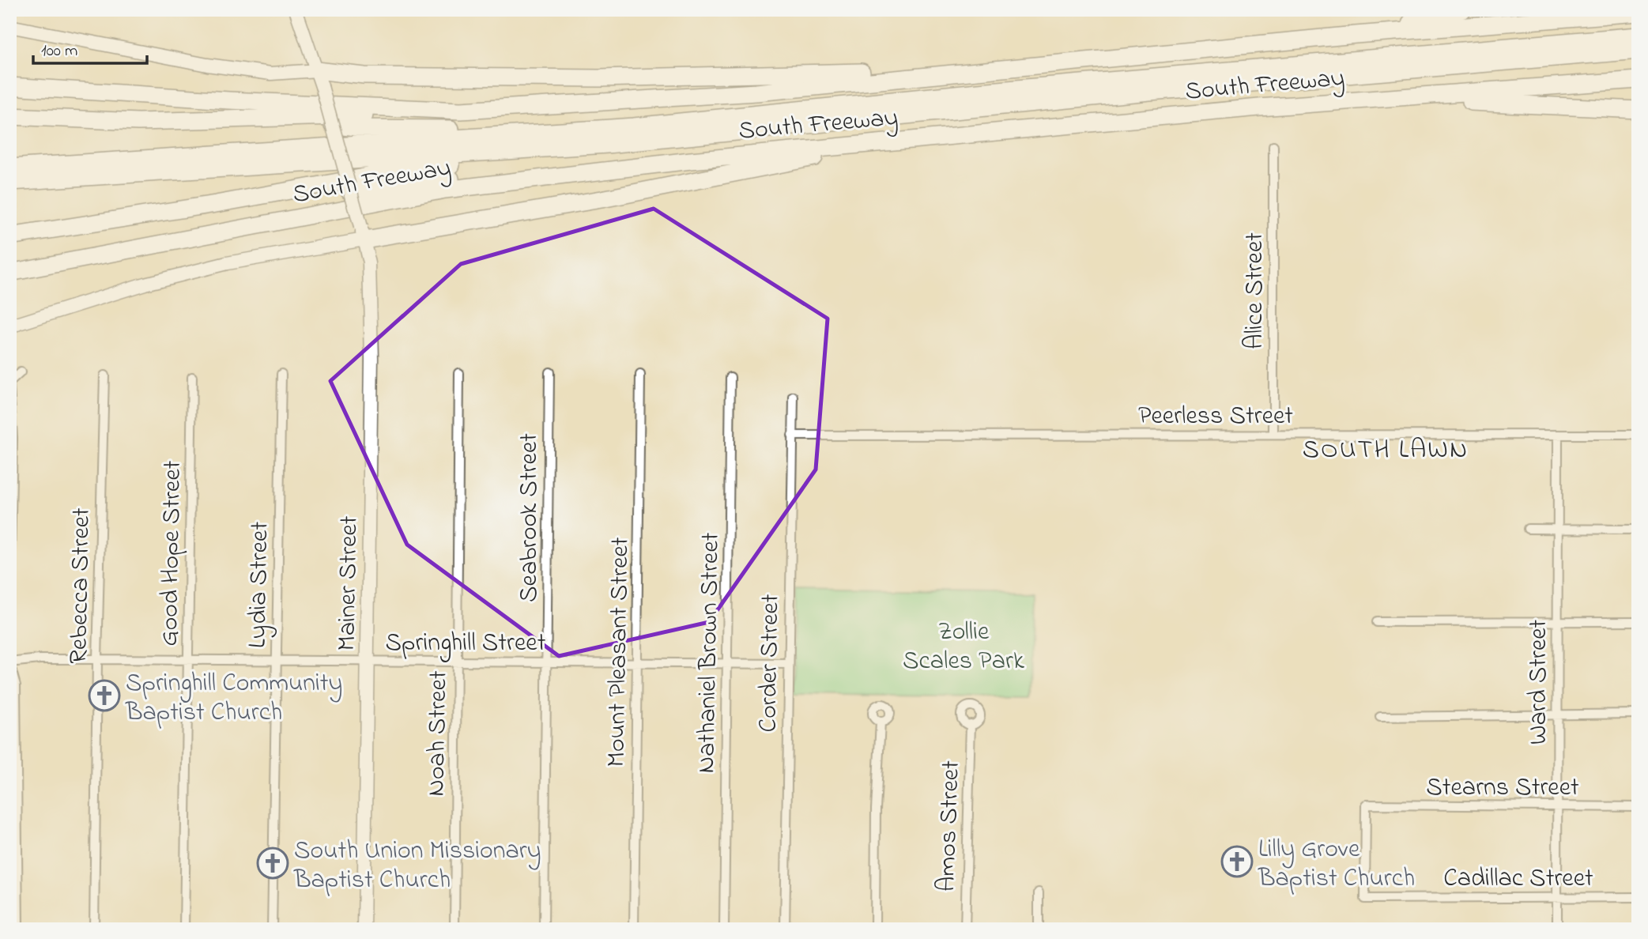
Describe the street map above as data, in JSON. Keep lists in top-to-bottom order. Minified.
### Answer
{"streets":{"highway":["South Freeway"],"street":["Alice Street","Peerless Street","Seabrook Street","Good Hope Street","Mainer Street","Lydia Street","Rebecca Street","Springhill Street","Mount Pleasant Street","Nathaniel Brown Street","Corder Street","Ward Street","Noah Street","Stearns Street","Amos Street","Cadillac Street"]},"crossings":[["Alice Street","Peerless Street"],["Peerless Street","Corder Street"],["Peerless Street","Ward Street"],["Seabrook Street","Springhill Street"],["Good Hope Street","Springhill Street"],["Mainer Street","Springhill Street"],["Lydia Street","Springhill Street"],["Rebecca Street","Springhill Street"],["Springhill Street","Mount Pleasant Street"],["Springhill Street","Nathaniel Brown Street"],["Springhill Street","Corder Street"],["Springhill Street","Noah Street"],["Ward Street","Stearns Street"],["Ward Street","Cadillac Street"],["Stearns Street","Cadillac Street"]],"districts":["SOUTH LAWN"],"parks":["Zollie Scales Park"],"places":{"church":["Springhill Community Baptist Church","Lilly Grove Baptist Church","South Union Missionary Baptist Church"]},"scale_bar":"100 m"}
